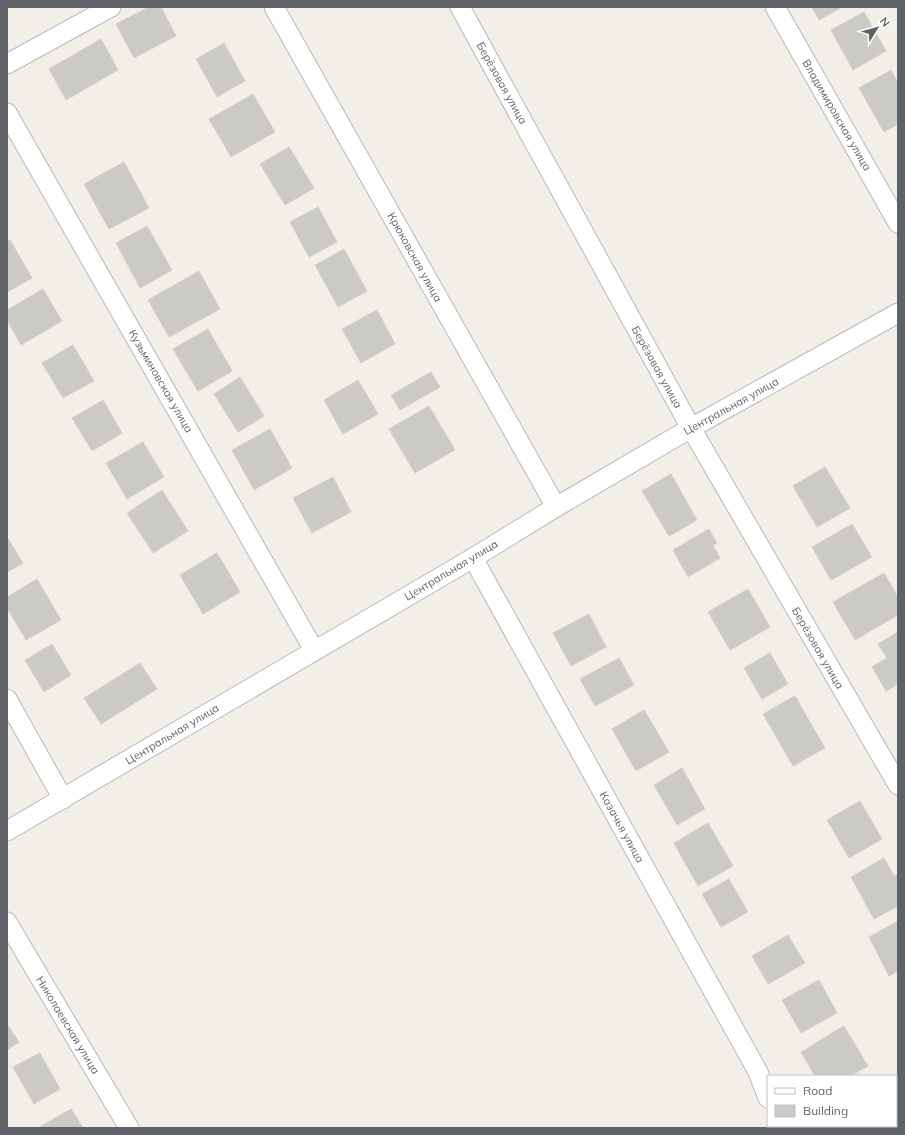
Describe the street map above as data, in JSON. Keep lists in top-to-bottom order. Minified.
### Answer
{"streets":{"street":["Берёзовая улица","Владимировская улица","Крюковская улица","Кузьминовская улица","Центральная улица","Казачья улица","Николаевская улица"]},"crossings":[["Берёзовая улица","Центральная улица"],["Крюковская улица","Центральная улица"],["Кузьминовская улица","Центральная улица"],["Центральная улица","Казачья улица"]],"legend":["Road","Building"],"north":"top right"}
